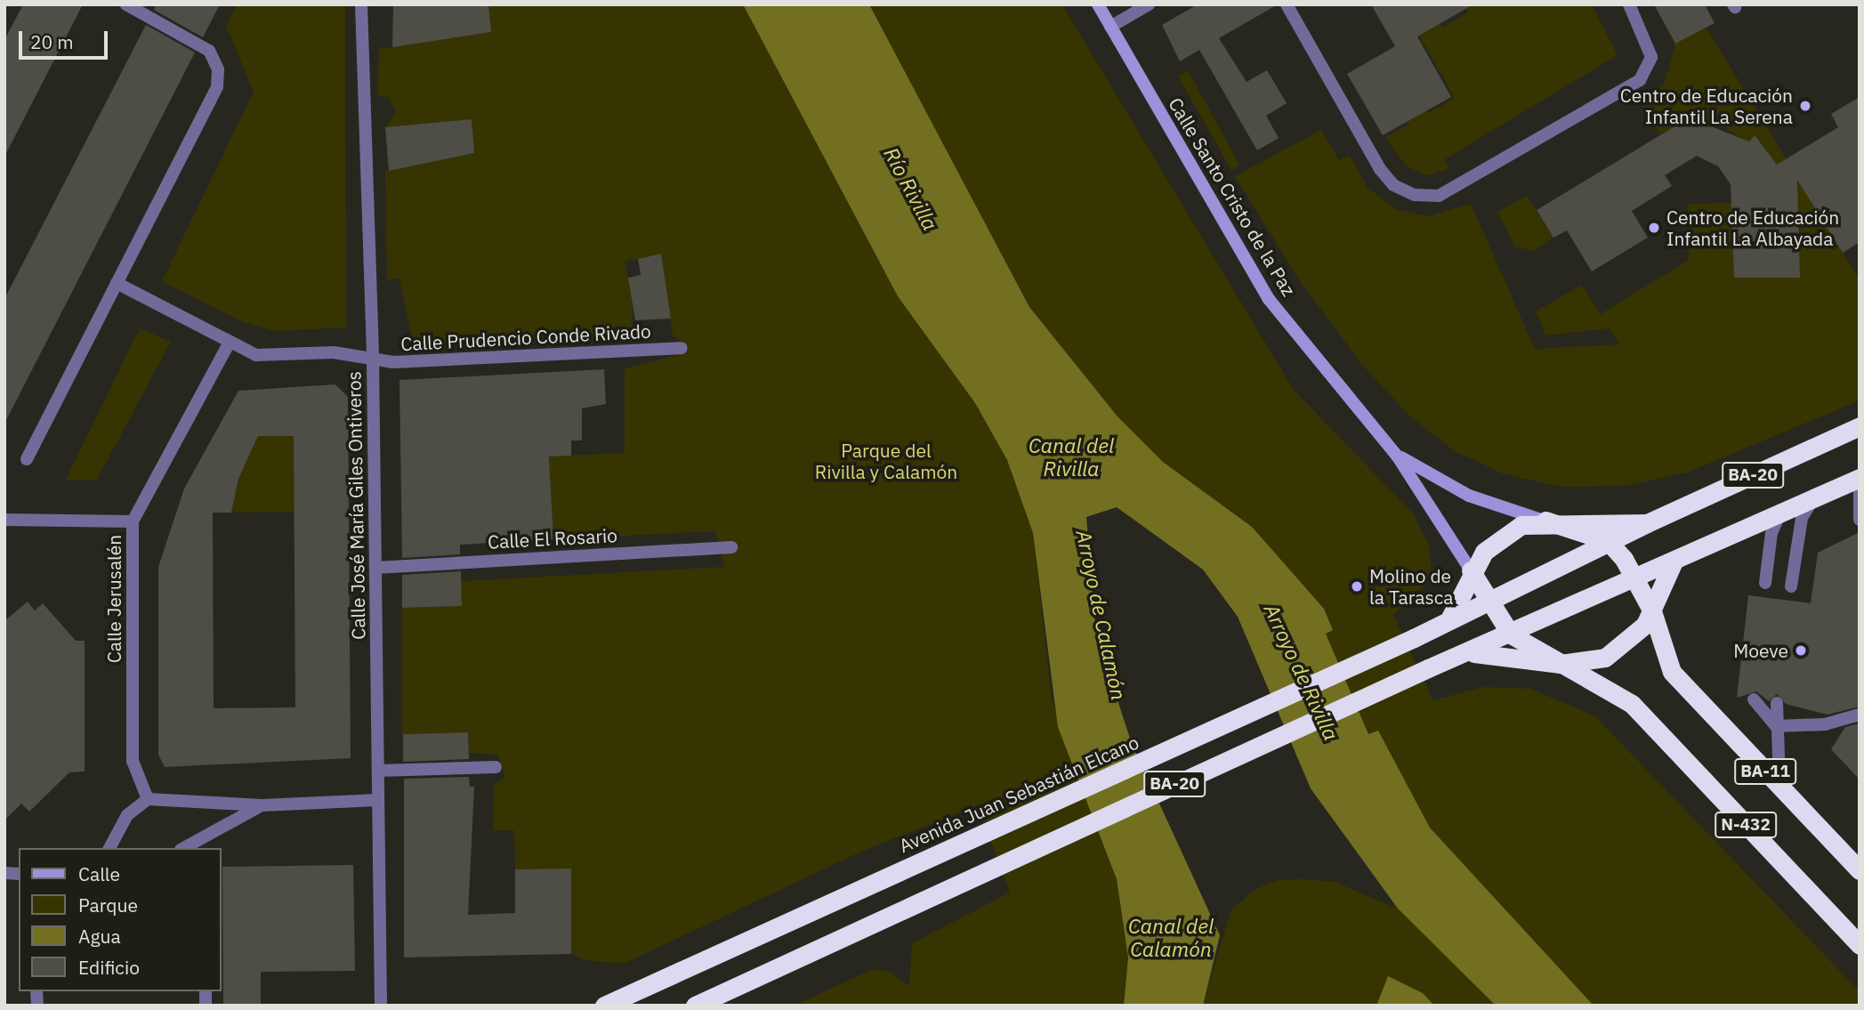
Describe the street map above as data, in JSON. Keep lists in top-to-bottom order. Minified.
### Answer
{"streets":{"highway":["BA-20","BA-11","Avenida Juan Sebastián Elcano","N-432"],"street":["Calle Santo Cristo de la Paz","Calle Prudencio Conde Rivado","Calle José María Giles Ontiveros","Calle El Rosario","Calle Jerusalén"]},"crossings":[["Calle Prudencio Conde Rivado","Calle José María Giles Ontiveros"],["Calle Prudencio Conde Rivado","Calle Jerusalén"],["BA-20","Avenida Juan Sebastián Elcano"],["Calle José María Giles Ontiveros","Calle El Rosario"]],"water":["Río Rivilla","Canal del Rivilla","Arroyo de Calamón","Arroyo de Rivilla","Canal del Calamón"],"parks":["Parque del Rivilla y Calamón"],"places":["Centro de Educación Infantil La Serena","Centro de Educación Infantil La Albayada","Molino de la Tarasca","Moeve"],"legend":["Calle","Parque","Agua","Edificio"],"scale_bar":"20 m"}
